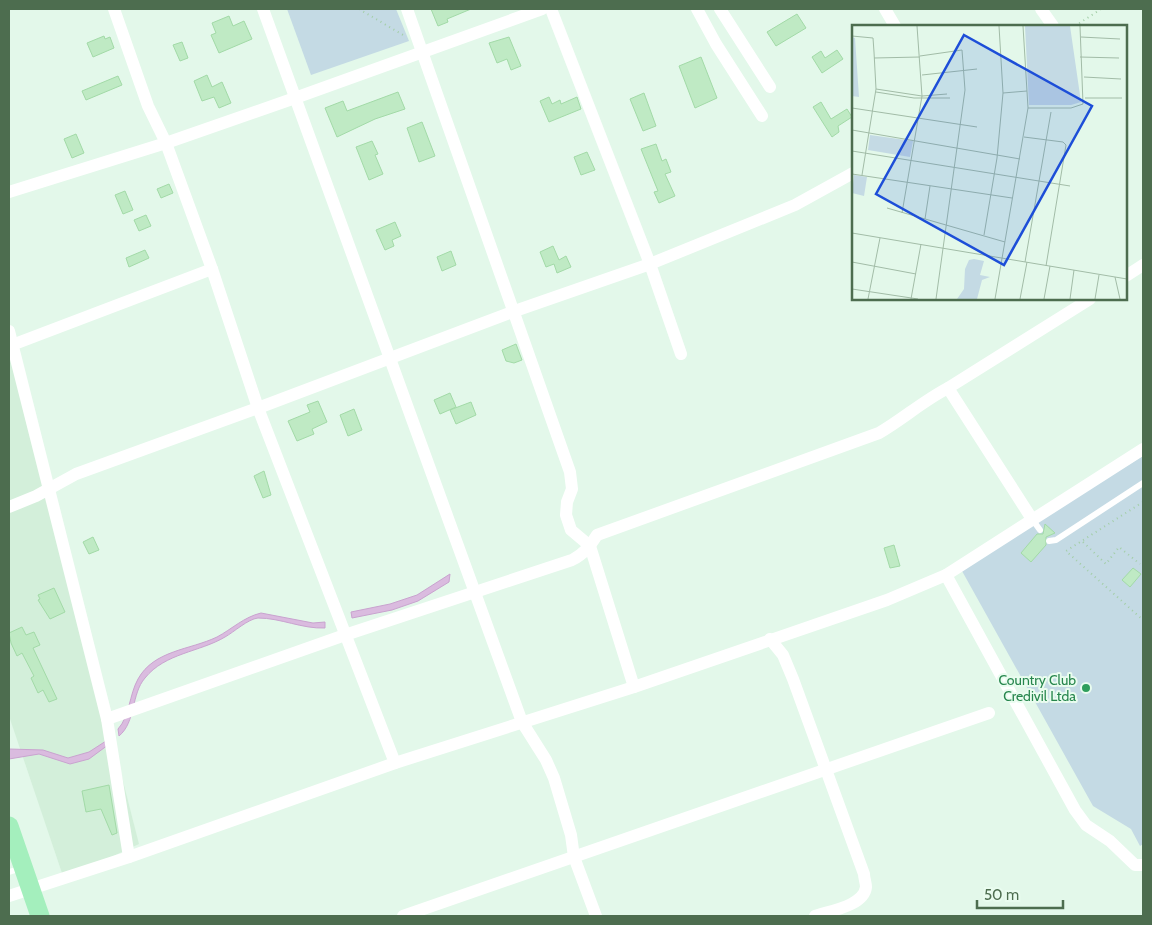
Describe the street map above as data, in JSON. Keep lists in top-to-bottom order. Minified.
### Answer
{"places":["Country Club Credivil Ltda"],"scale_bar":"50 m"}
